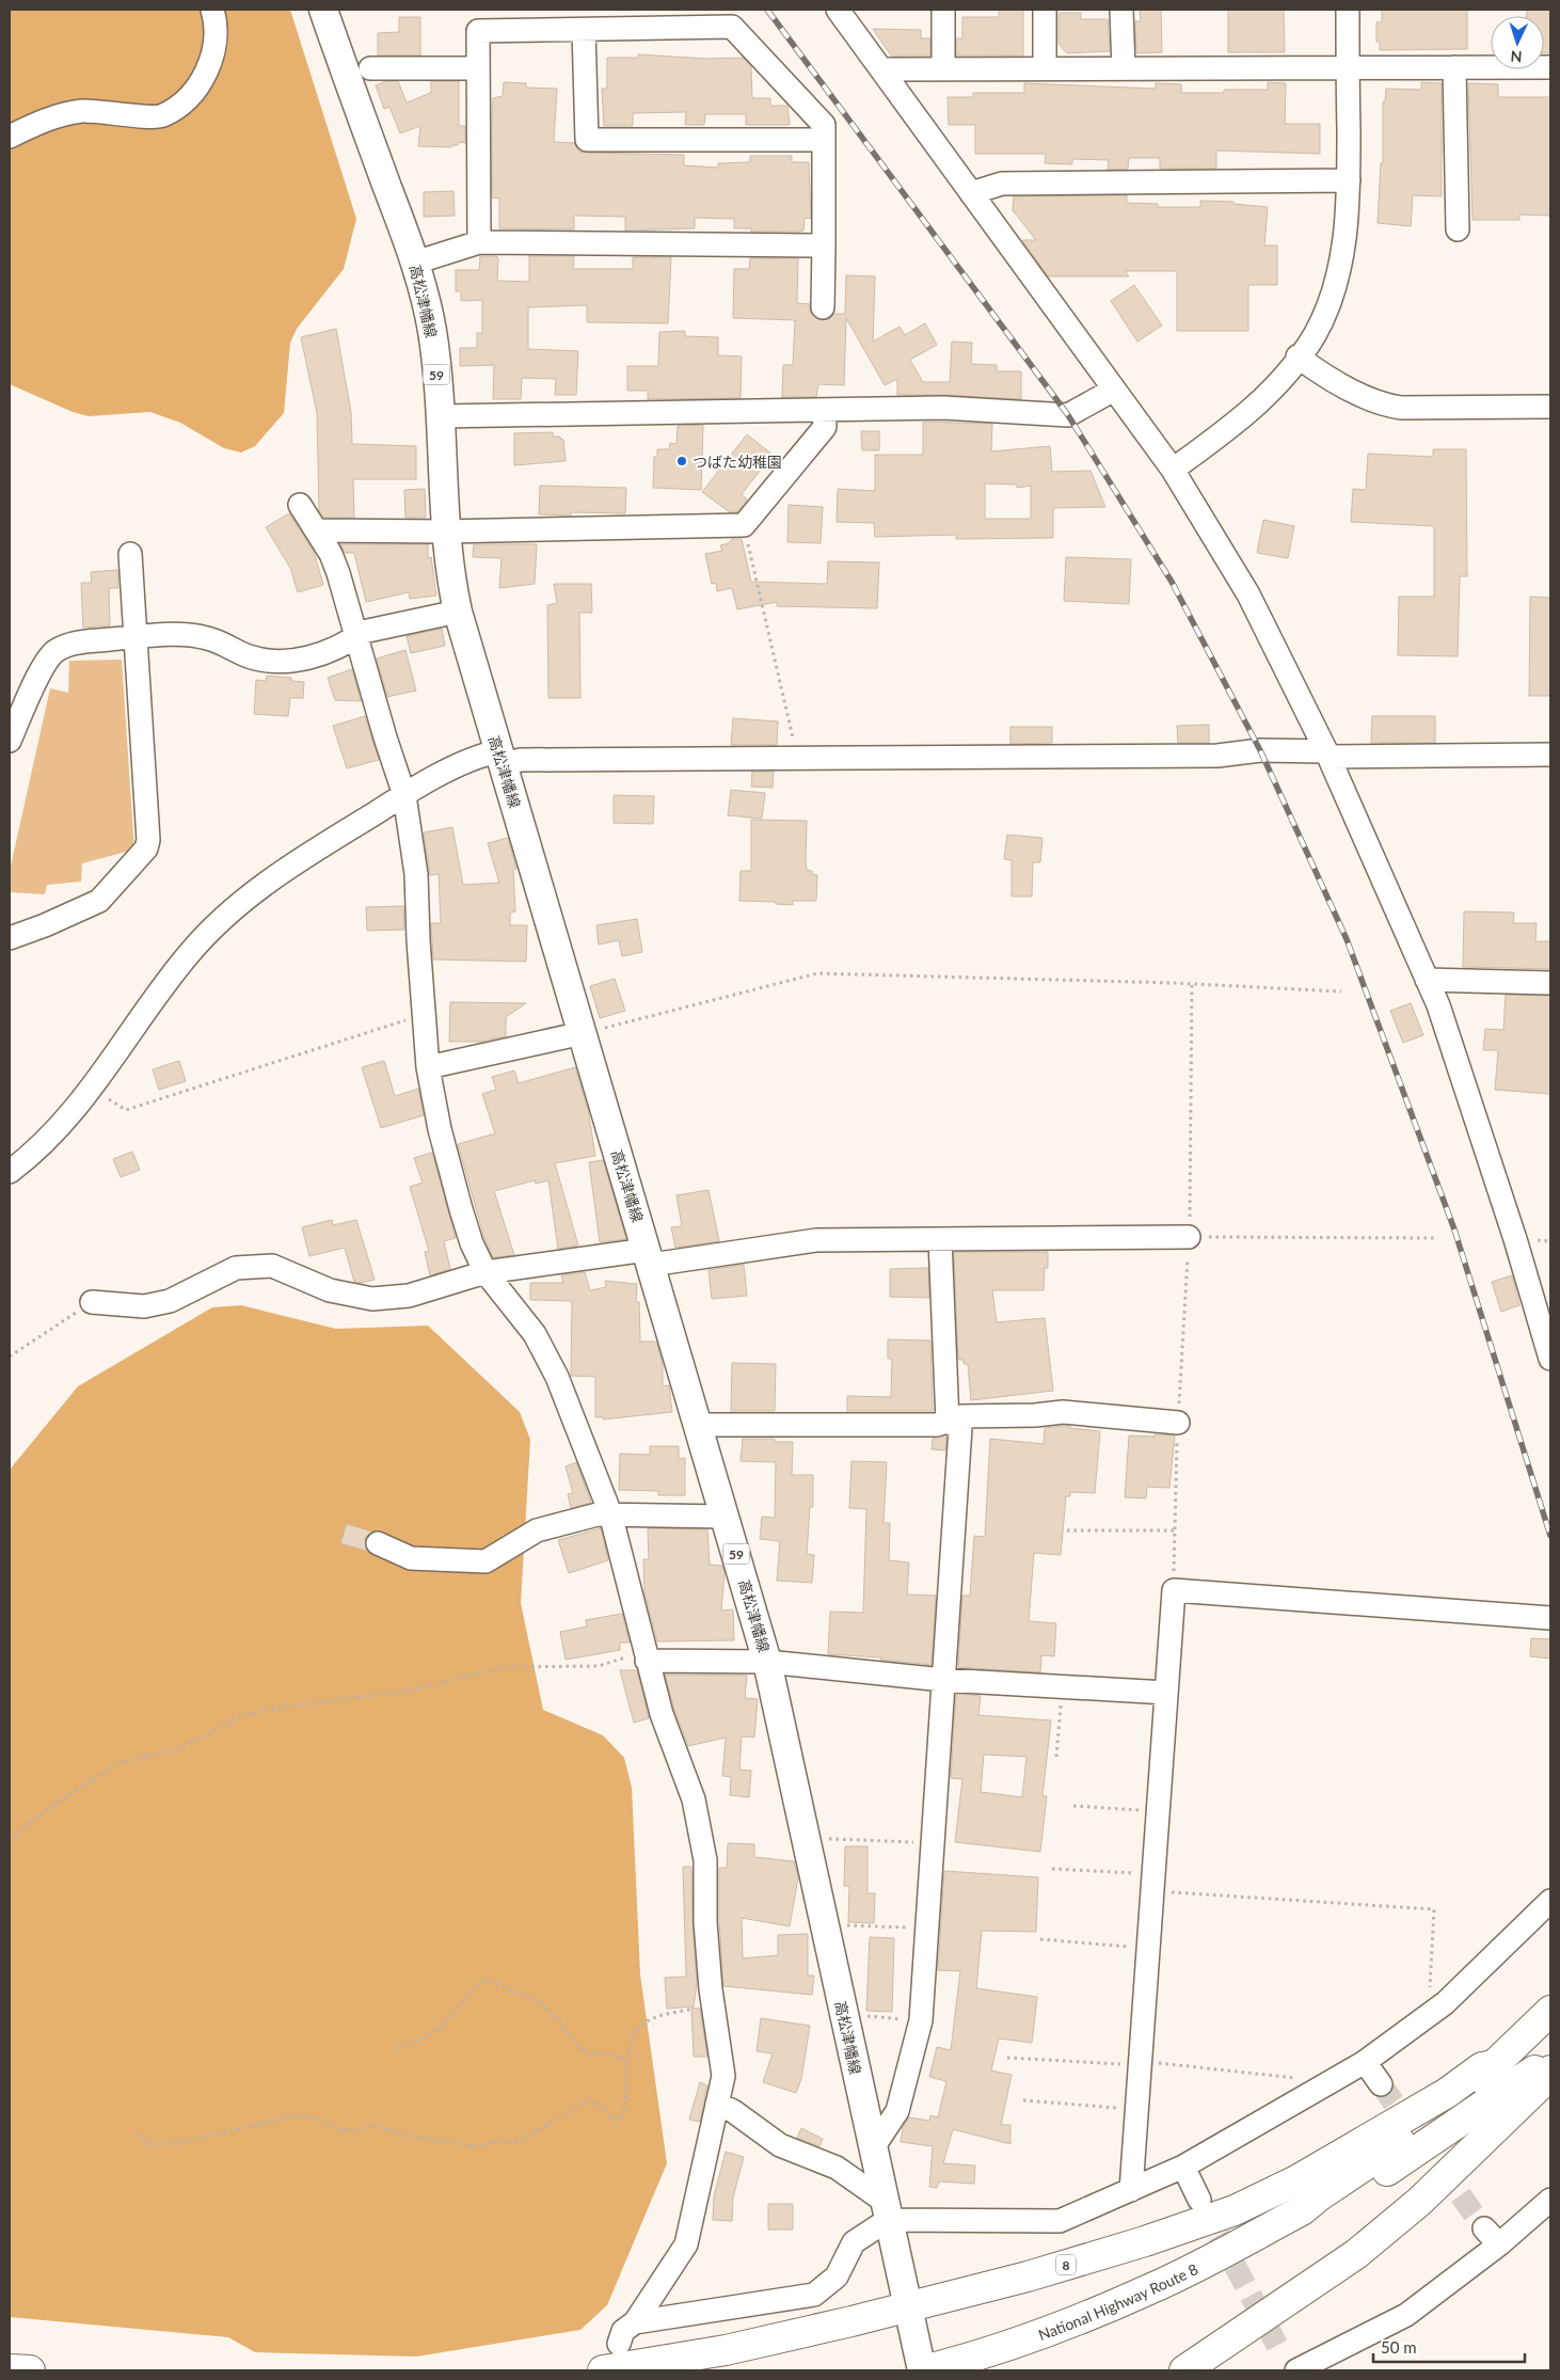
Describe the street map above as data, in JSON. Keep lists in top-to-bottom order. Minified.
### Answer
{"streets":{"highway":["8","National Highway Route 8"],"main road":["高松津幡線","59"]},"crossings":[["高松津幡線","8"],["高松津幡線","National Highway Route 8"],["8","National Highway Route 8"]],"places":["つばた幼稚園"],"scale_bar":"50 m","north":"bottom"}
